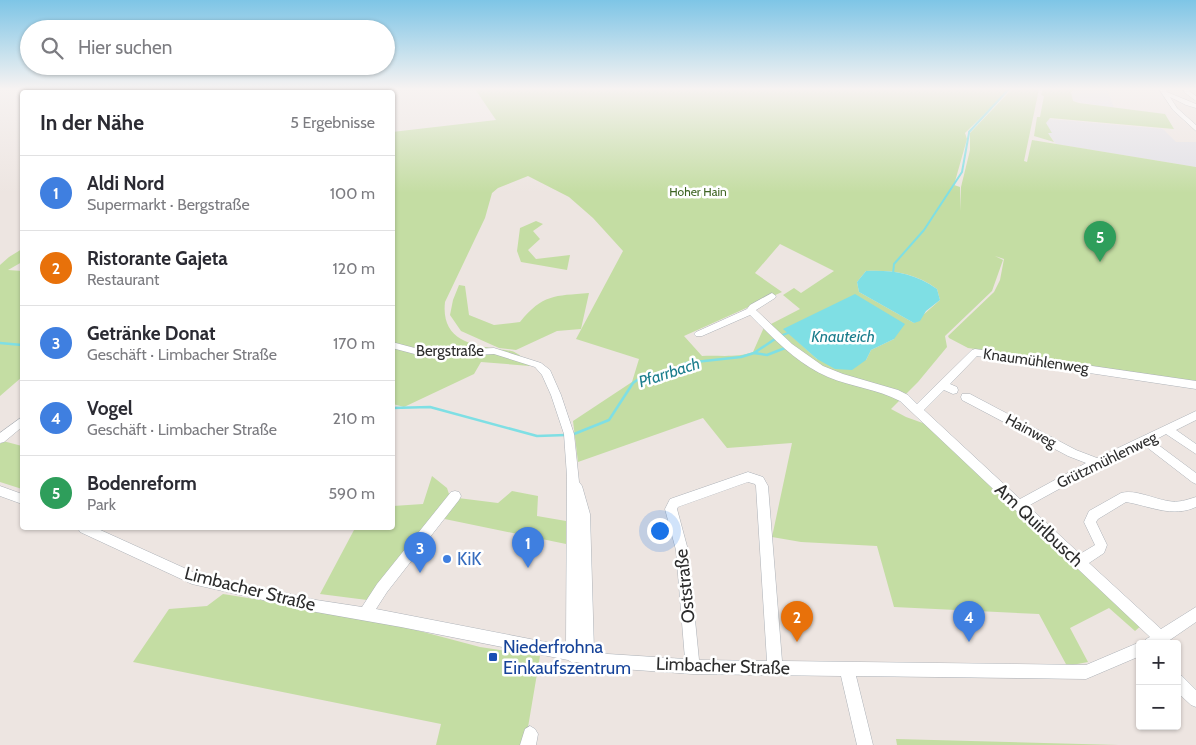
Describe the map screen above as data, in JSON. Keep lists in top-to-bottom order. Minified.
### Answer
{"streets":{"street":["Bergstraße","Knaumühlenweg","Hainweg","Grützmühlenweg","Am Quirlbusch","Oststraße","Limbacher Straße"]},"crossings":[["Bergstraße","Limbacher Straße"],["Knaumühlenweg","Am Quirlbusch"],["Hainweg","Grützmühlenweg"],["Grützmühlenweg","Am Quirlbusch"],["Oststraße","Limbacher Straße"]],"water":["Knauteich","Pfarrbach"],"parks":["Hoher Hain"],"places":{"other":["KiK"],"transit":["Niederfrohna Einkaufszentrum"]},"page":{"search":"Hier suchen","heading":["In der Nähe","5 Ergebnisse"],"list":[{"mark":"1","name":"Aldi Nord","note":"Supermarkt · Bergstraße","value":"100 m"},{"mark":"2","name":"Ristorante Gajeta","note":"Restaurant","value":"120 m"},{"mark":"3","name":"Getränke Donat","note":"Geschäft · Limbacher Straße","value":"170 m"},{"mark":"4","name":"Vogel","note":"Geschäft · Limbacher Straße","value":"210 m"},{"mark":"5","name":"Bodenreform","note":"Park","value":"590 m"}],"pins":["5","1","3","2","4"],"map_buttons":["+","−"]}}
